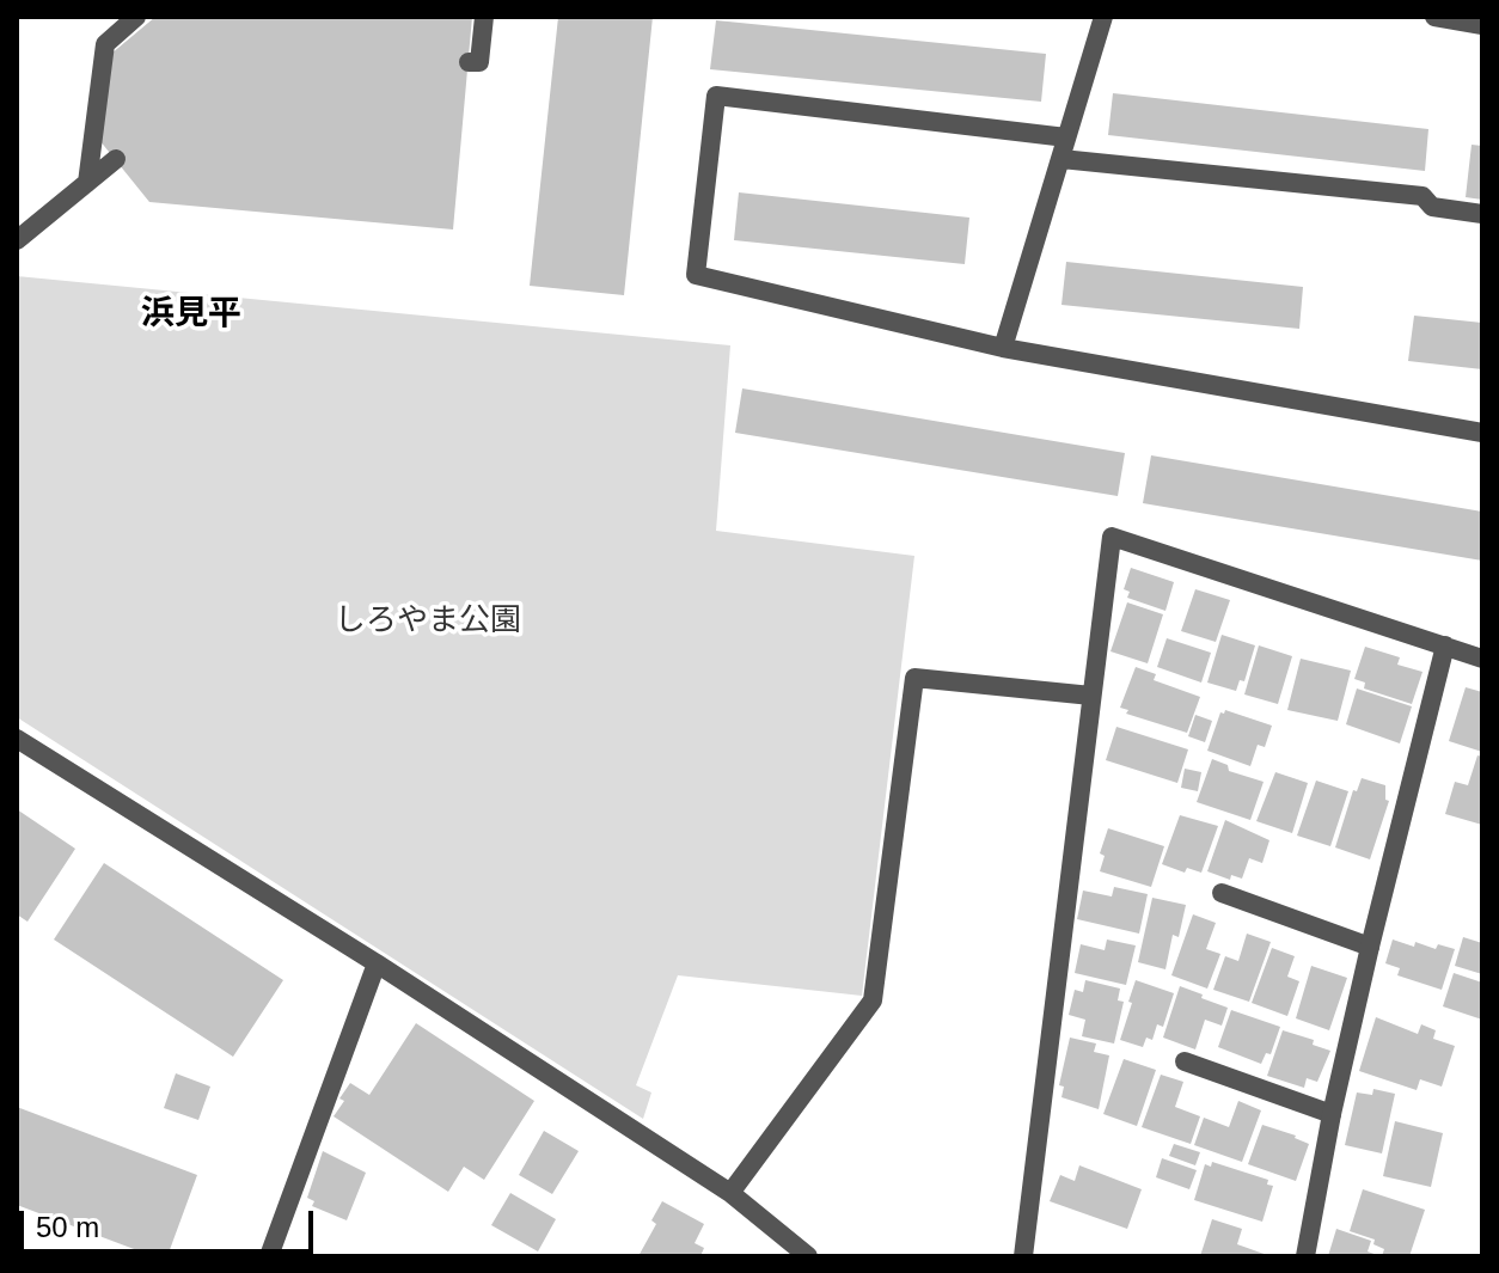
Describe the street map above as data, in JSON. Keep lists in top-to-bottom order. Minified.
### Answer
{"districts":["浜見平"],"parks":["しろやま公園"],"scale_bar":"50 m"}
